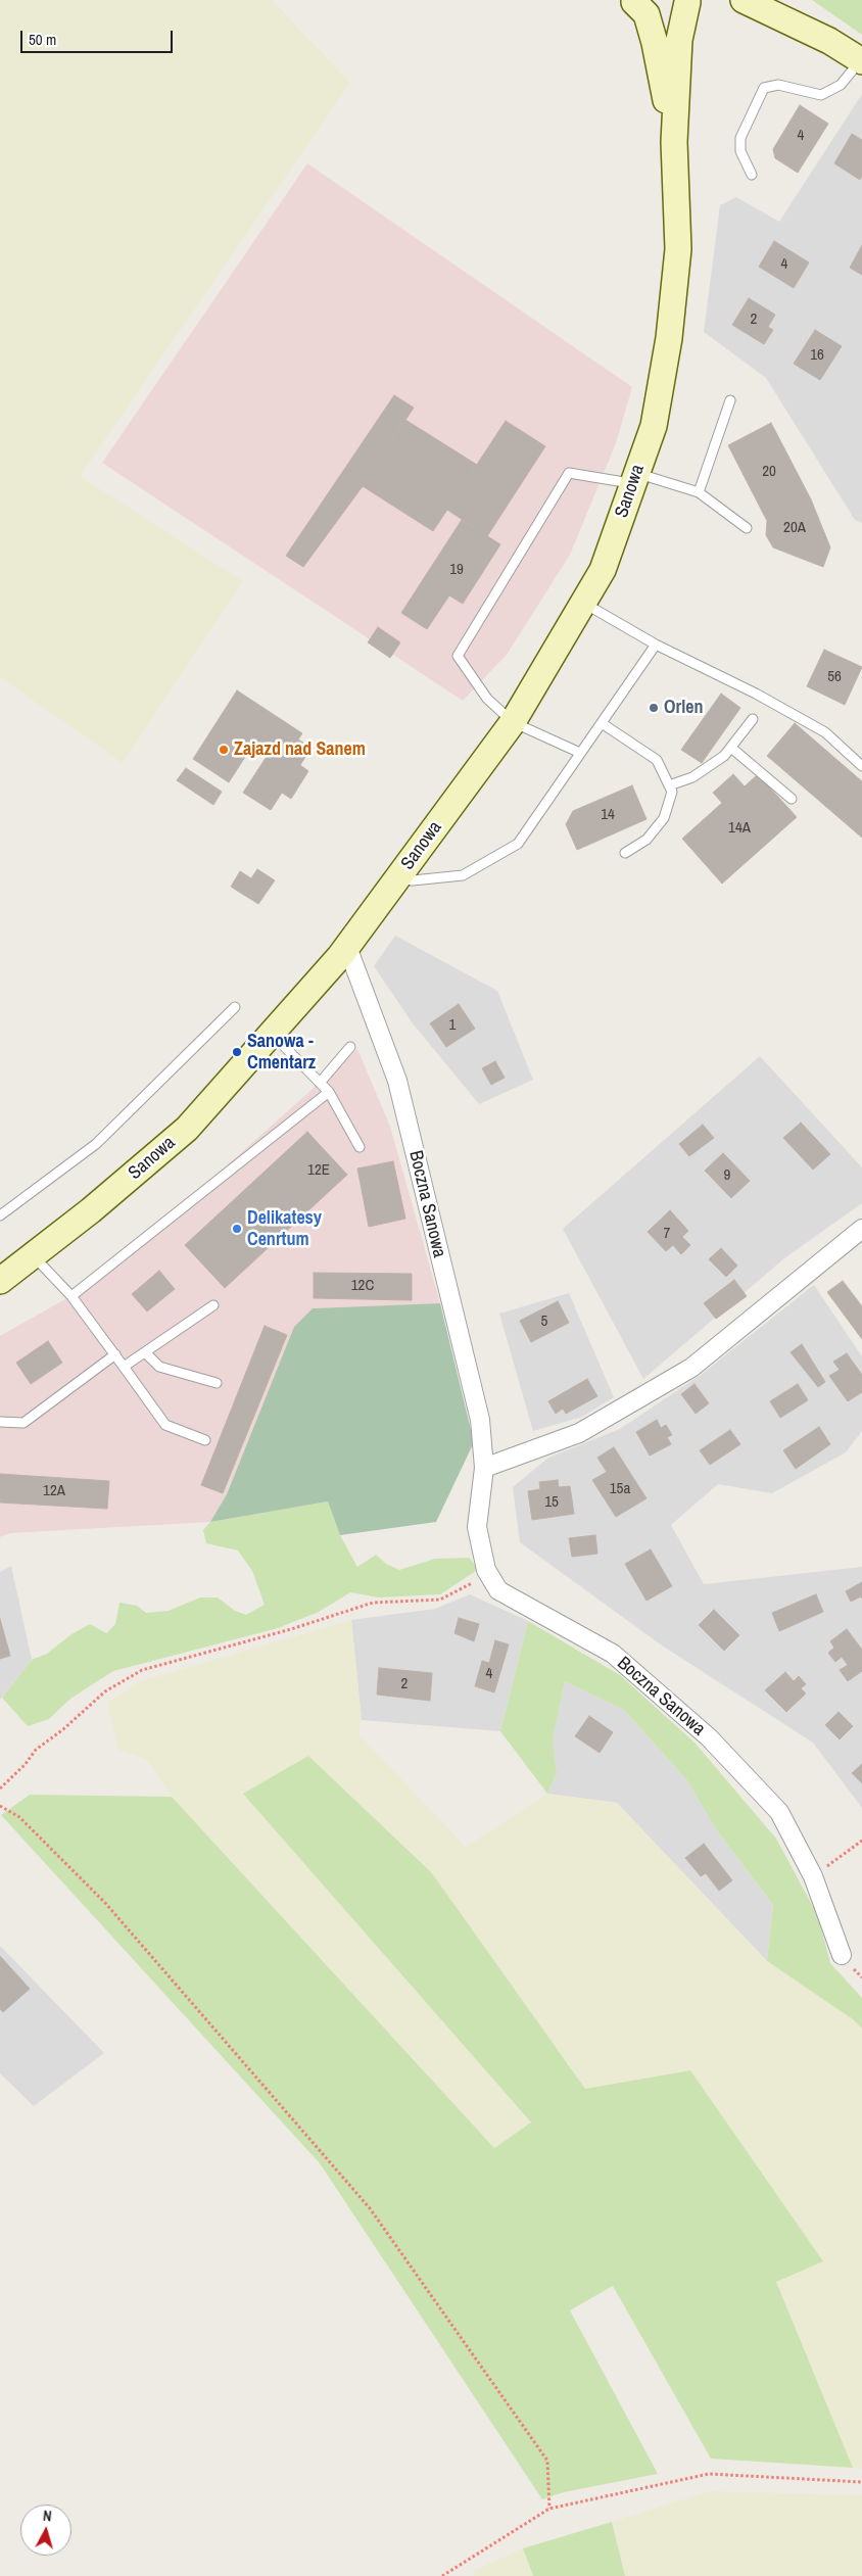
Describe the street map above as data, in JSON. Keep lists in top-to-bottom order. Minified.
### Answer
{"streets":{"main road":["Sanowa"],"street":["Boczna Sanowa"]},"crossings":[["Sanowa","Boczna Sanowa"]],"places":["Orlen","Zajazd nad Sanem","Sanowa - Cmentarz","Delikatesy Cenrtum"],"house_numbers":["4","4","2","16","20","20A","19","56","14","14A","1","12E","9","7","12C","5","15a","12A","15","4","2"],"scale_bar":"50 m","north":"top"}
